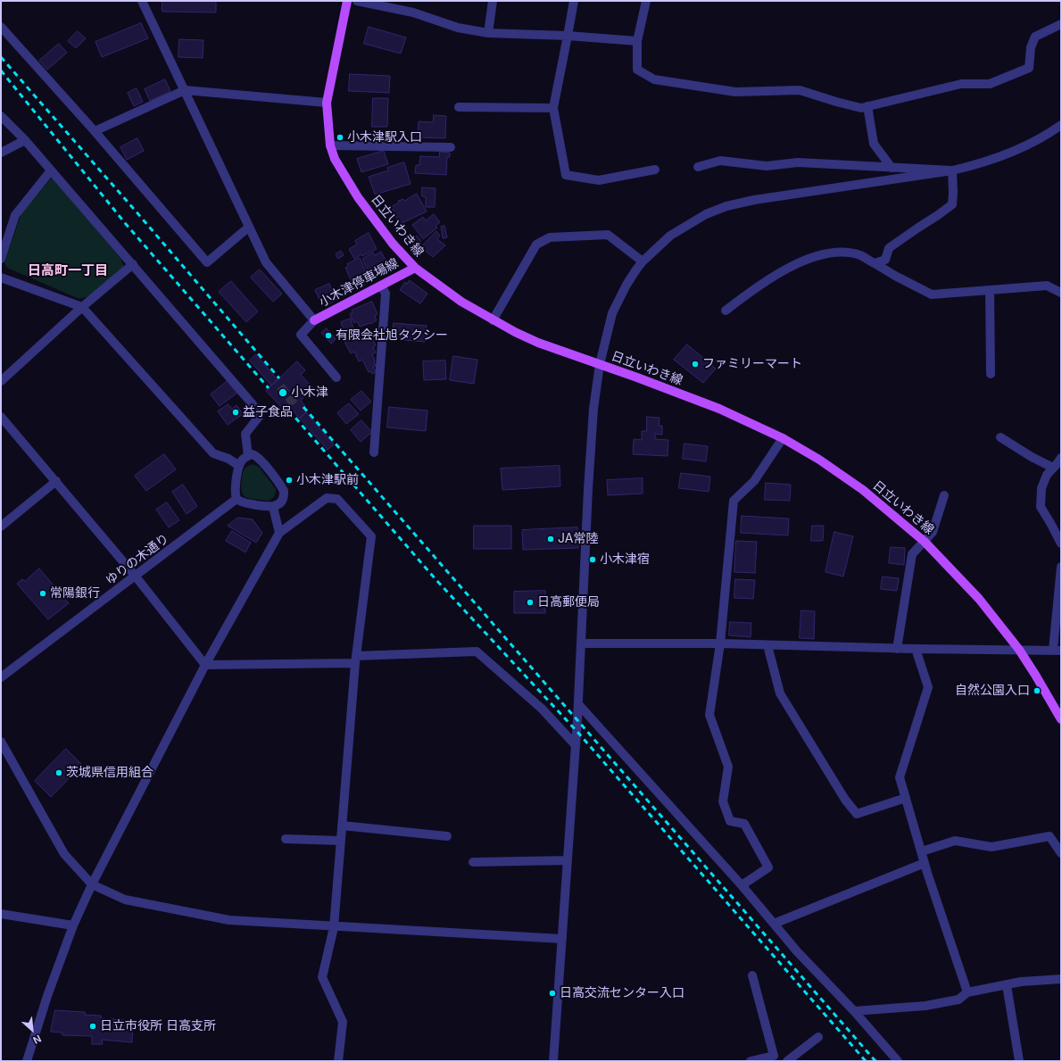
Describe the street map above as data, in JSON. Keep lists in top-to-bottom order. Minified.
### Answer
{"streets":{"main road":["日立いわき線","小木津停車場線"],"street":["ゆりの木通り"]},"crossings":[["日立いわき線","小木津停車場線"]],"districts":["日高町一丁目"],"places":["小木津駅入口","有限会社旭タクシー","ファミリーマート","小木津","益子食品","小木津駅前","JA常陸","小木津宿","常陽銀行","日高郵便局","自然公園入口","茨城県信用組合","日高交流センター入口","日立市役所 日高支所"],"north":"bottom right"}
